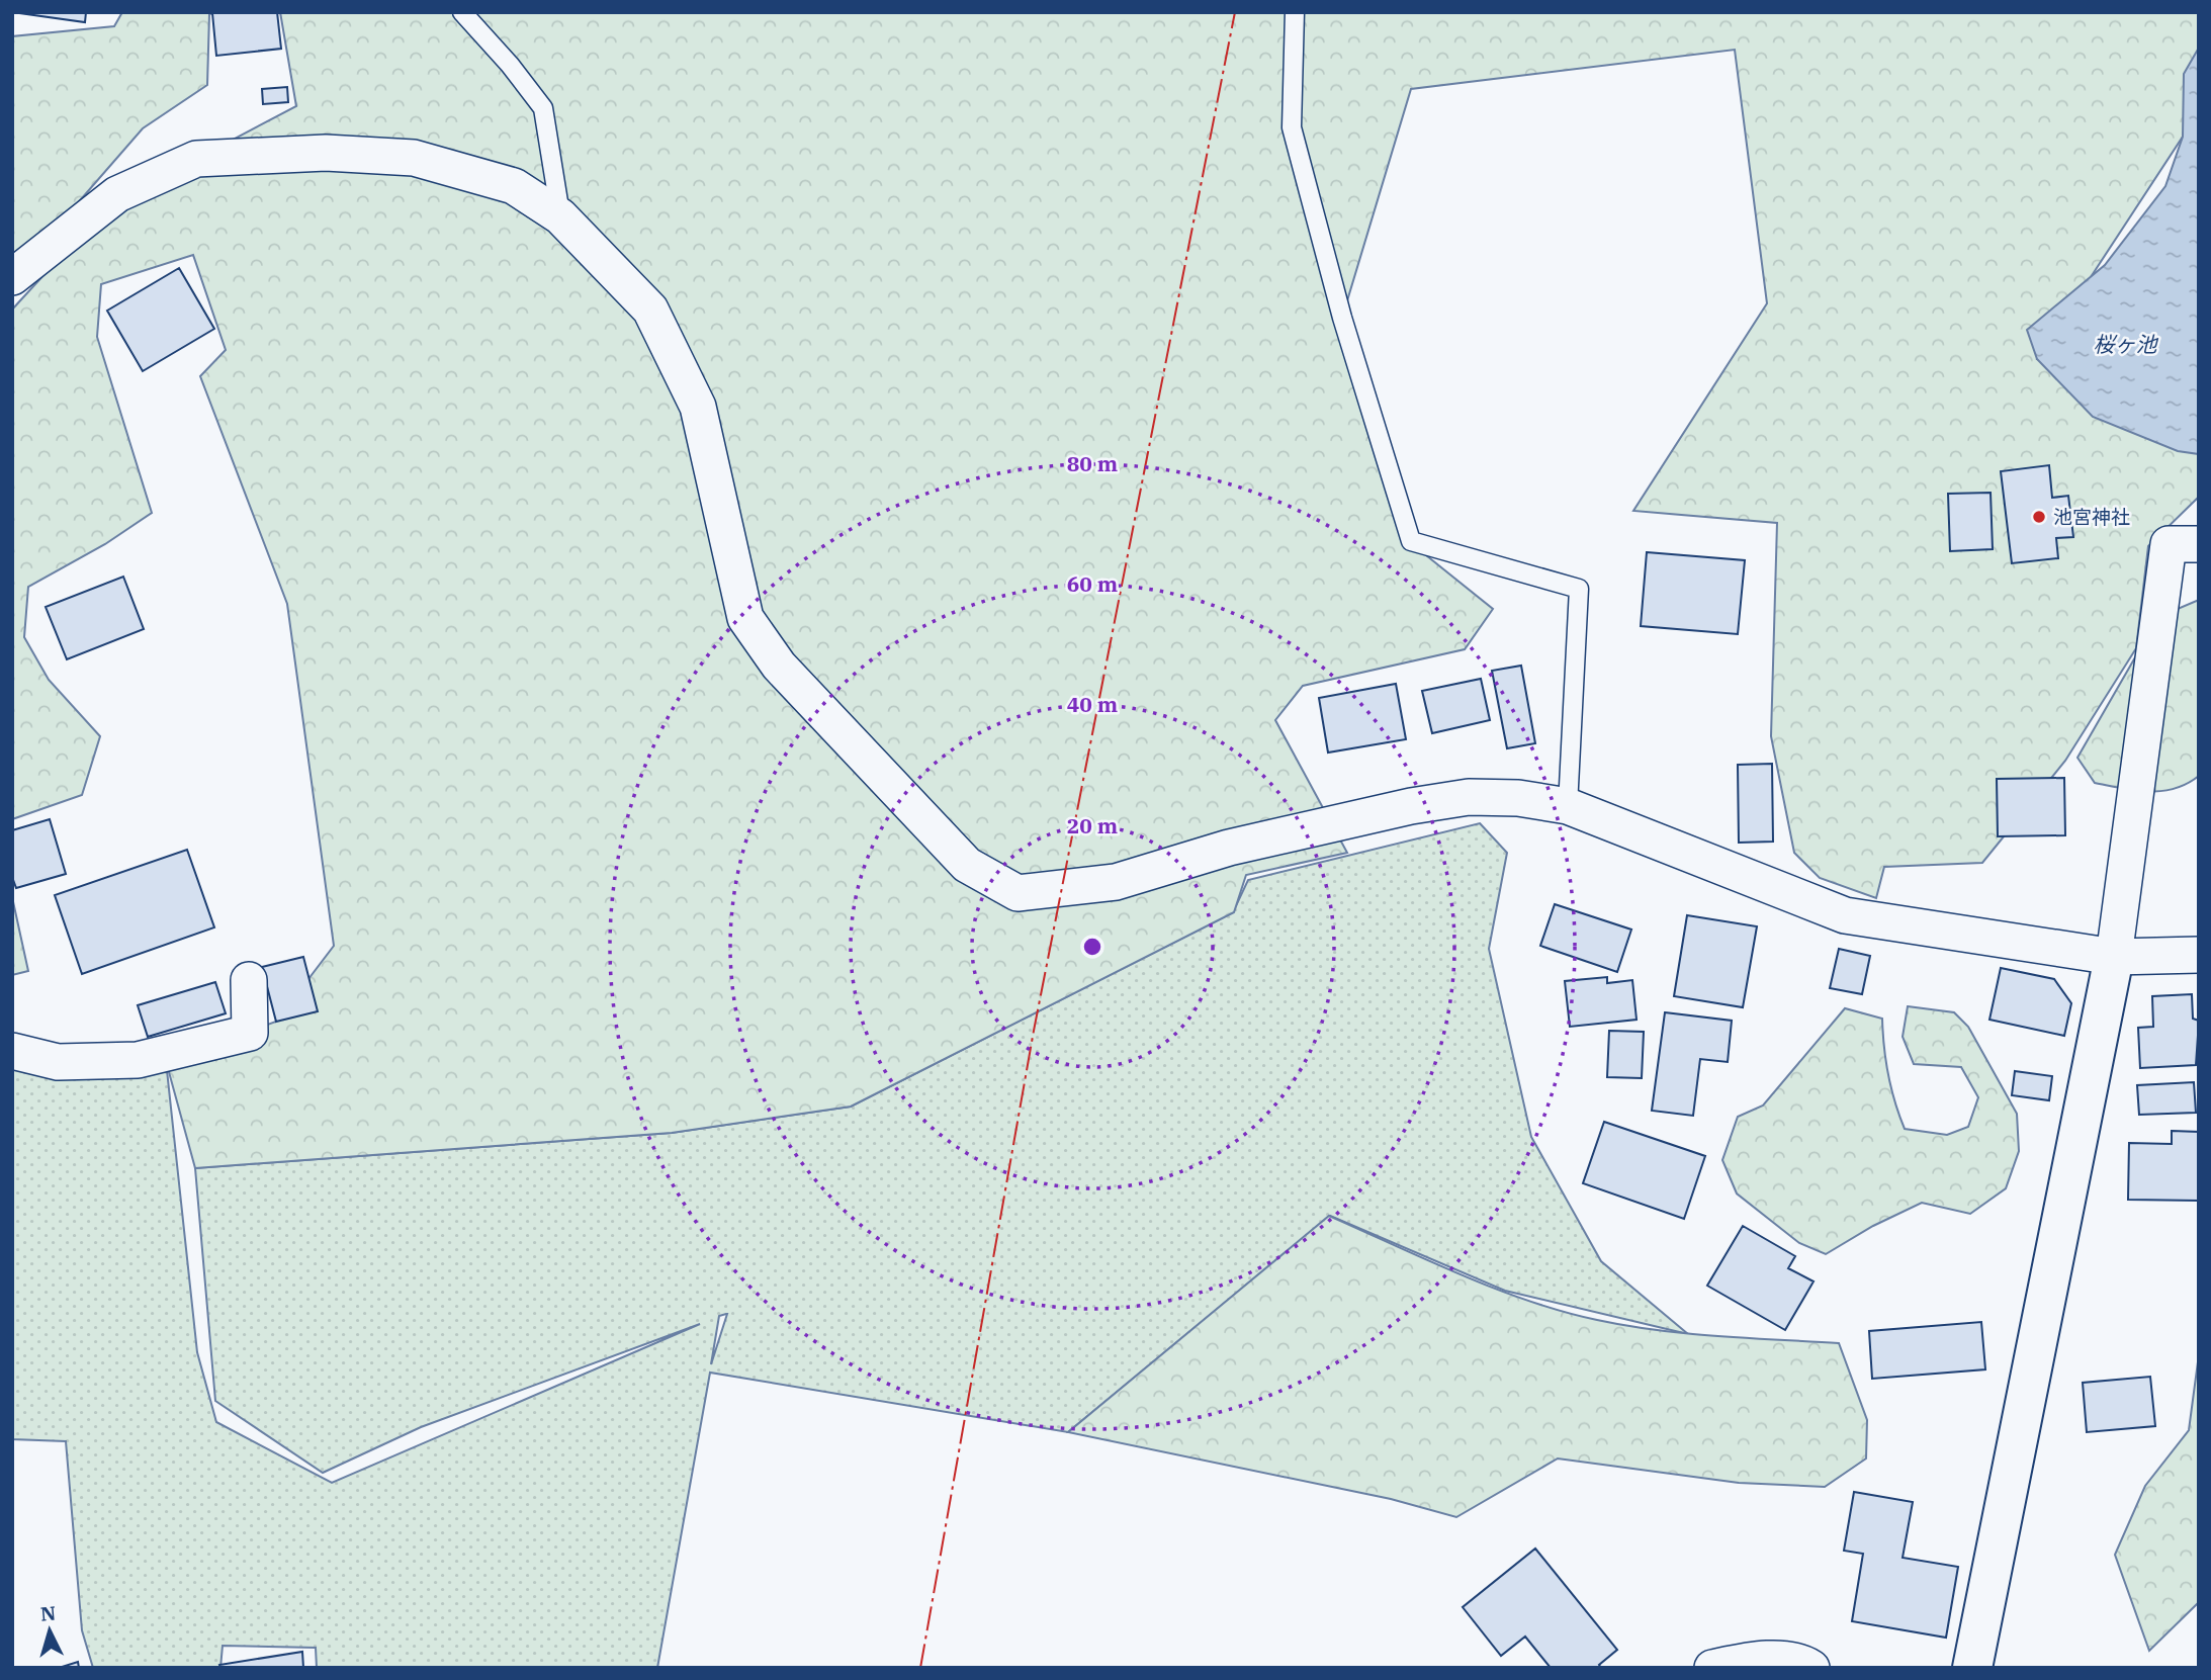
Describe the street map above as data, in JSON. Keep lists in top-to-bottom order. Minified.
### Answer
{"water":["桜ヶ池"],"places":["池宮神社"],"north":"top","rings":["80 m","60 m","40 m","20 m"]}
